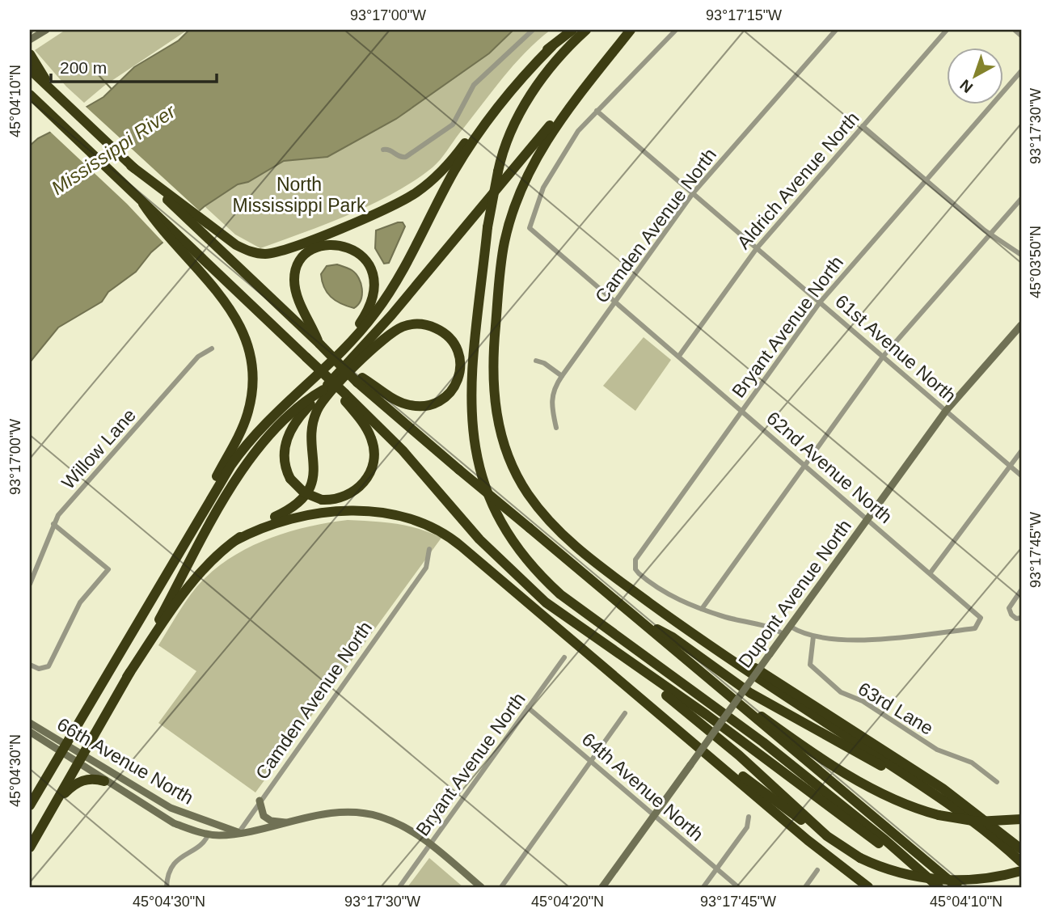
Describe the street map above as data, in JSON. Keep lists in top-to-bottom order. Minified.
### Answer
{"streets":{"street":["Aldrich Avenue North","Camden Avenue North","Bryant Avenue North","61st Avenue North","Willow Lane","62nd Avenue North","Dupont Avenue North","63rd Lane","66th Avenue North","64th Avenue North"]},"crossings":[["Aldrich Avenue North","61st Avenue North"],["Aldrich Avenue North","62nd Avenue North"],["Camden Avenue North","61st Avenue North"],["Camden Avenue North","62nd Avenue North"],["Camden Avenue North","66th Avenue North"],["Bryant Avenue North","61st Avenue North"],["Bryant Avenue North","62nd Avenue North"],["Bryant Avenue North","66th Avenue North"],["Bryant Avenue North","64th Avenue North"],["61st Avenue North","62nd Avenue North"],["61st Avenue North","Dupont Avenue North"],["62nd Avenue North","Dupont Avenue North"],["62nd Avenue North","63rd Lane"],["Dupont Avenue North","64th Avenue North"]],"water":["Mississippi River"],"parks":["North Mississippi Park"],"scale_bar":"200 m","north":"bottom left","coordinates":["93°17'00\"W","93°17'15\"W","45°04'10\"N","93°17'30\"W","45°03'50\"N","93°17'45\"W","45°04'30\"N","45°04'20\"N"]}
